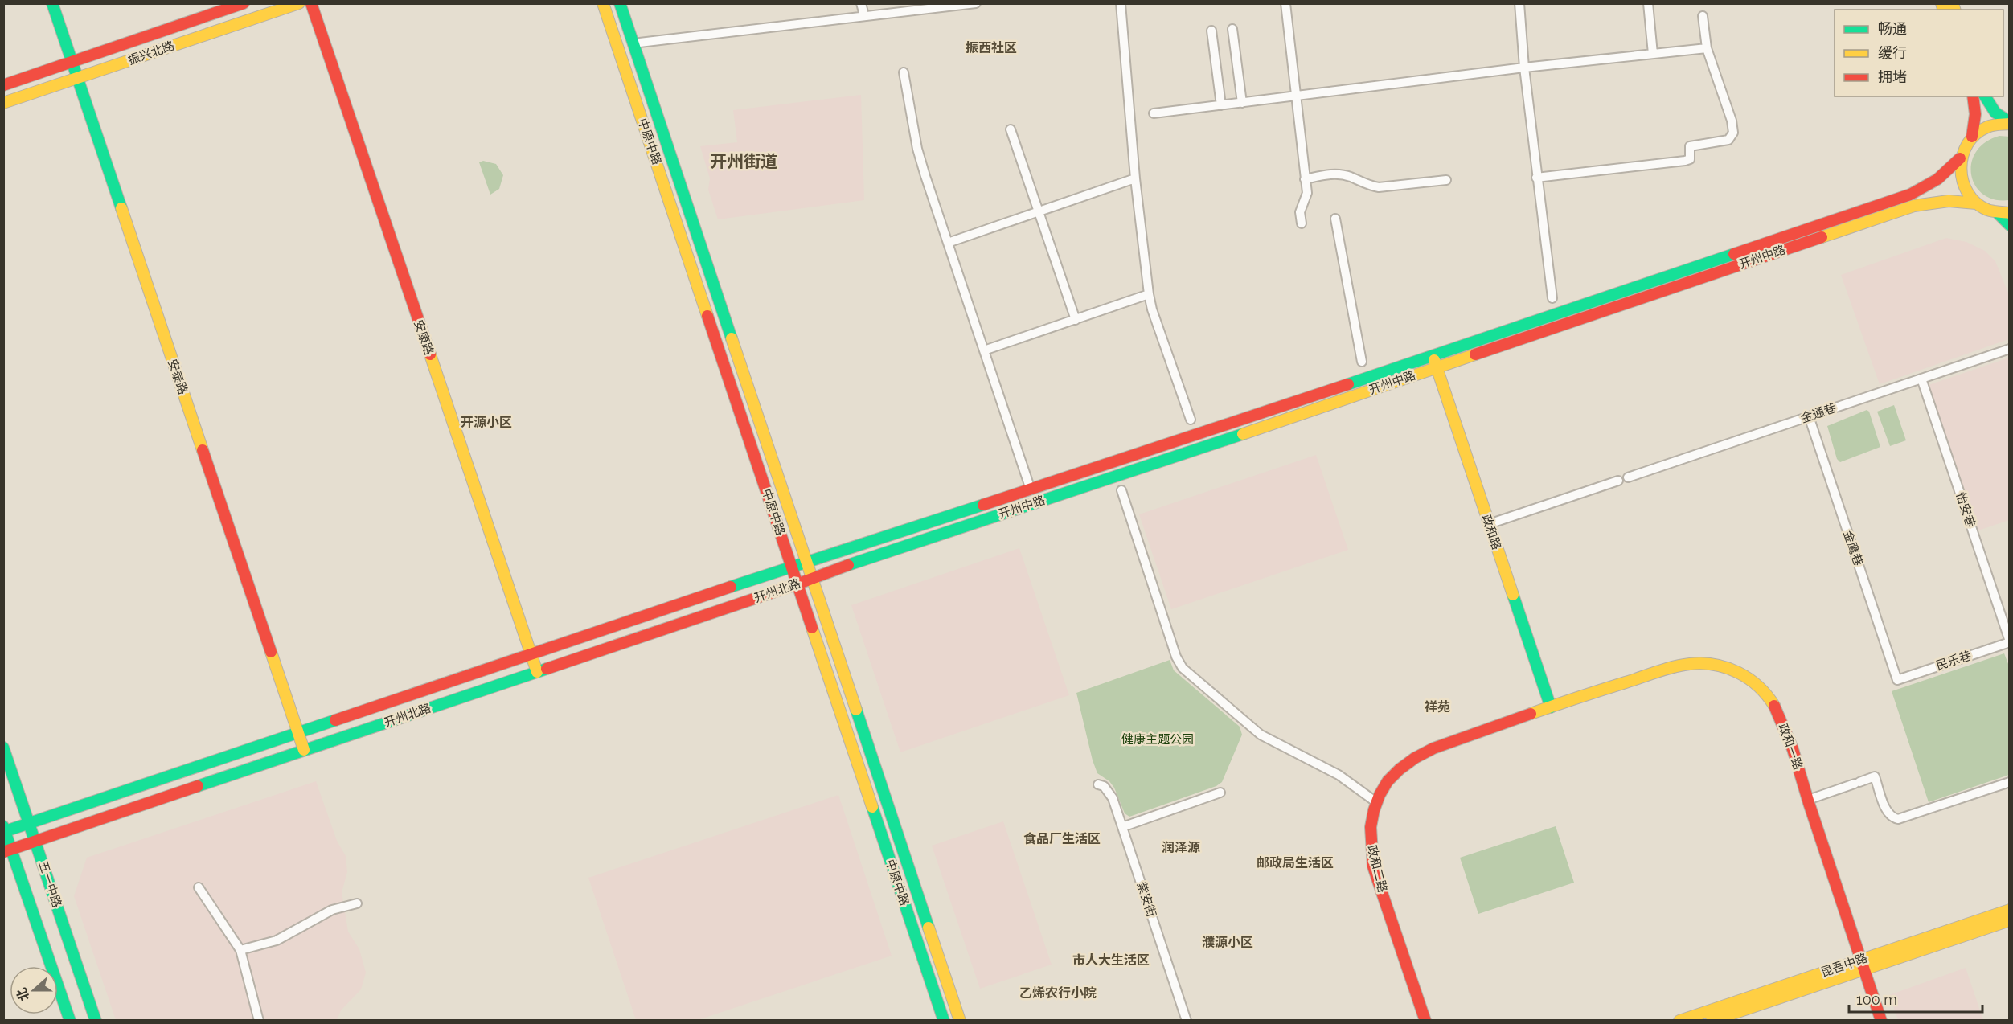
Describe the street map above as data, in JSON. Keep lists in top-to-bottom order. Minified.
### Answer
{"streets":{"main road":["振兴北路","中原中路","开州中路","安康路","安泰路","政和路","开州北路","政和一路","政和二路","五一中路","昆吾中路"],"street":["金通巷","怡安巷","金鹰巷","民乐巷","紫安街"]},"crossings":[["振兴北路","安泰路"],["中原中路","开州中路"],["中原中路","开州北路"],["开州中路","政和路"],["开州中路","开州北路"],["安康路","开州北路"],["安泰路","开州北路"],["金通巷","怡安巷"],["金通巷","金鹰巷"],["怡安巷","民乐巷"],["政和路","政和一路"],["政和路","政和二路"],["金鹰巷","民乐巷"],["开州北路","五一中路"],["政和一路","政和二路"],["政和一路","昆吾中路"]],"districts":["振西社区","开州街道","开源小区","祥苑","食品厂生活区","润泽源","邮政局生活区","濮源小区","市人大生活区","乙烯农行小院"],"parks":["健康主题公园"],"legend":["畅通","缓行","拥堵"],"scale_bar":"100 m","north":"left"}
